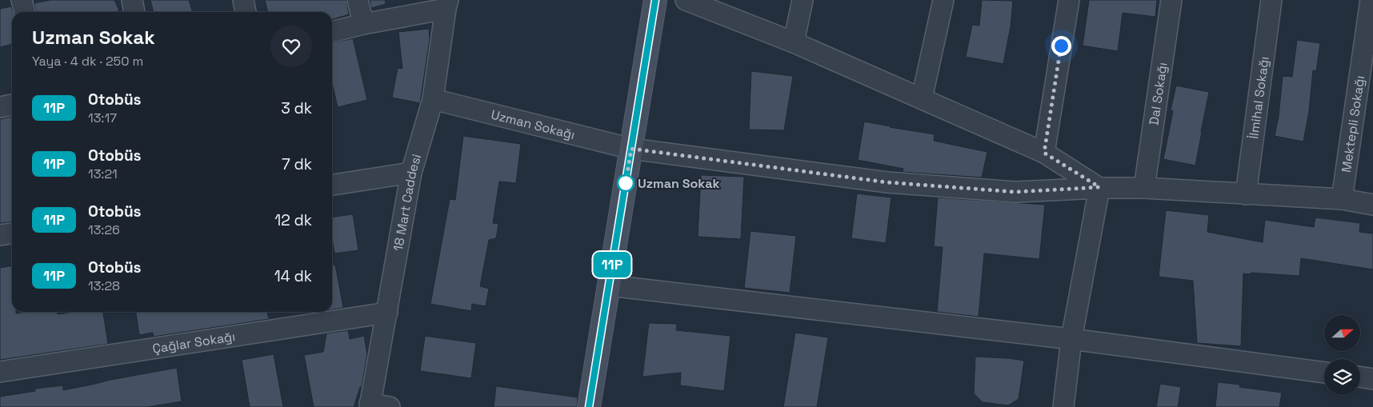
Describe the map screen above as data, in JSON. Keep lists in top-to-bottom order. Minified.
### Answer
{"streets":{"street":["Dal Sokağı","İlmihal Sokağı","Mektepli Sokağı","Uzman Sokağı","18 Mart Caddesi","Çağlar Sokağı"]},"crossings":[["Dal Sokağı","Uzman Sokağı"],["İlmihal Sokağı","Uzman Sokağı"],["Mektepli Sokağı","Uzman Sokağı"],["Uzman Sokağı","18 Mart Caddesi"],["18 Mart Caddesi","Çağlar Sokağı"]],"places":["Uzman Sokak"],"lines":["bus line 11P"],"north":"right","page":{"on_map":"11P","heading":["Uzman Sokak","Yaya · 4 dk · 250 m"],"list":[{"mark":"11P","name":"Otobüs","note":"13:17","value":"3 dk"},{"mark":"11P","name":"Otobüs","note":"13:21","value":"7 dk"},{"mark":"11P","name":"Otobüs","note":"13:26","value":"12 dk"},{"mark":"11P","name":"Otobüs","note":"13:28","value":"14 dk"}]}}
